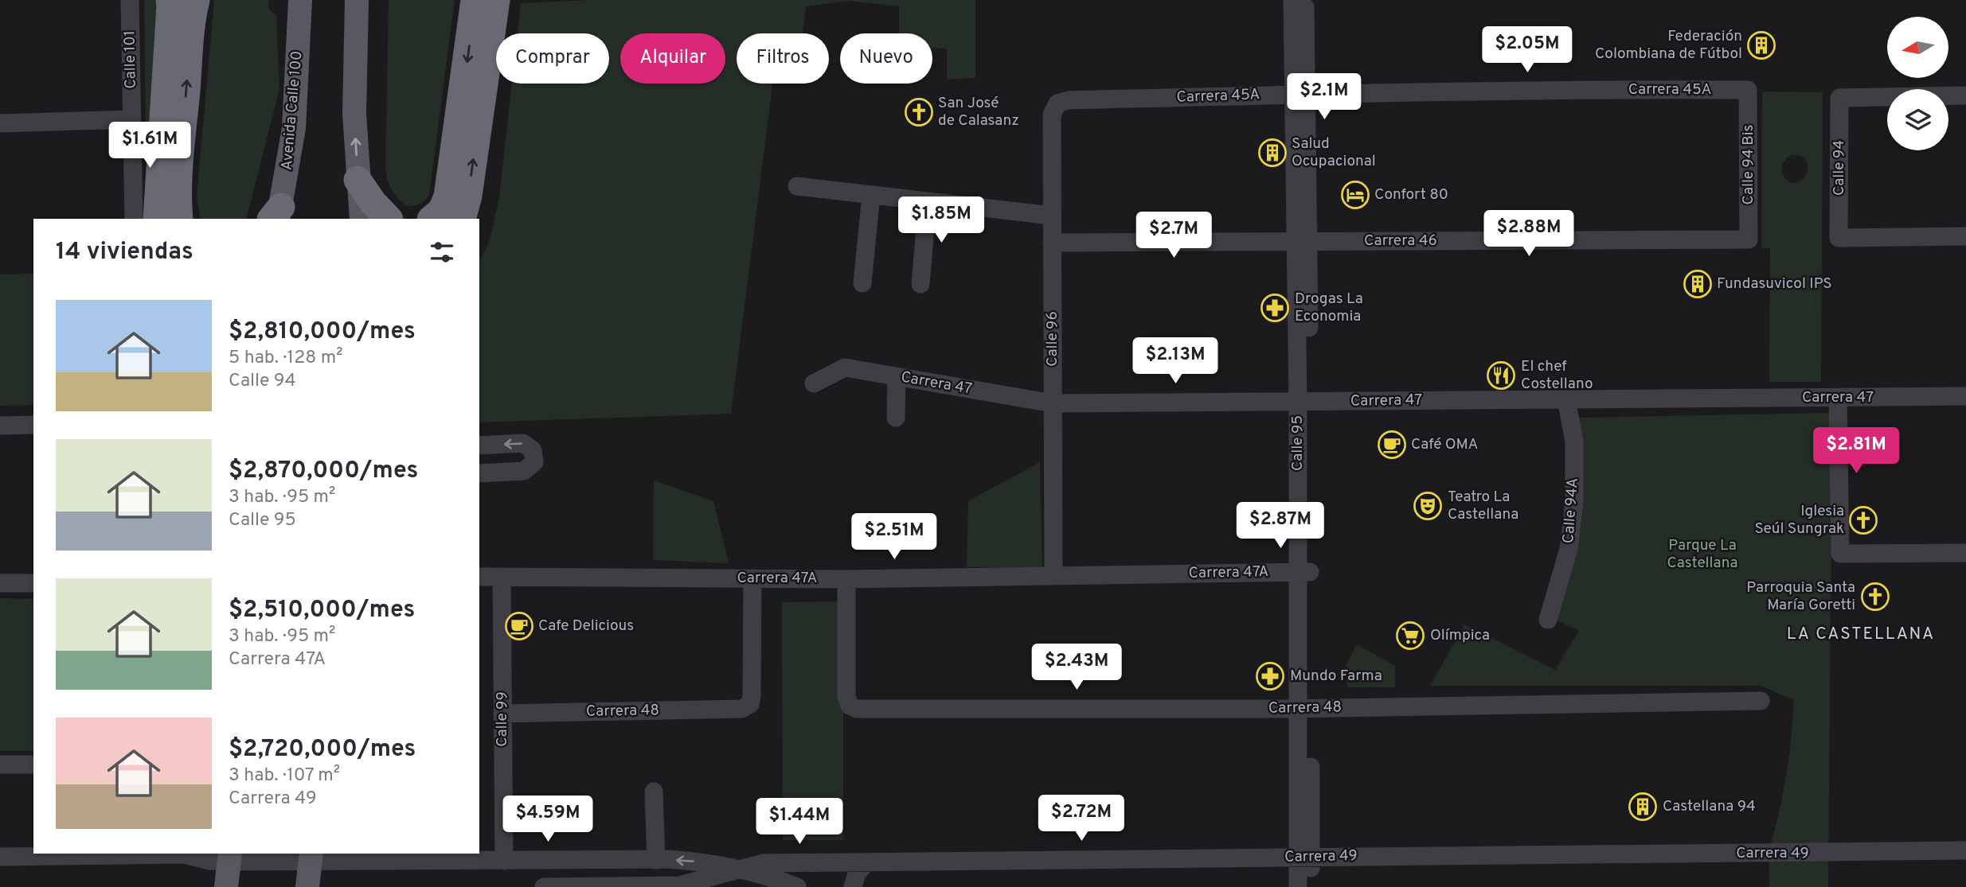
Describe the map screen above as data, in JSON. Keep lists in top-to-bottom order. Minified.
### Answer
{"streets":{"main road":["Avenida Calle 100"],"street":["Calle 101","Carrera 45A","Calle 94 Bis","Calle 94","Carrera 46","Calle 96","Carrera 47","Calle 95","Calle 94A","Carrera 47A","Carrera 48","Calle 99","Carrera 49"]},"crossings":[["Carrera 45A","Calle 94 Bis"],["Carrera 45A","Calle 96"],["Carrera 45A","Calle 95"],["Calle 94 Bis","Carrera 46"],["Carrera 46","Calle 96"],["Carrera 46","Calle 95"],["Calle 96","Carrera 47"],["Calle 96","Carrera 47A"],["Carrera 47","Calle 95"],["Carrera 47","Calle 94A"],["Calle 95","Carrera 47A"],["Calle 95","Carrera 48"],["Calle 95","Carrera 49"],["Carrera 47A","Carrera 48"],["Carrera 47A","Calle 99"],["Carrera 48","Calle 99"]],"districts":["LA CASTELLANA"],"parks":["Parque La Castellana"],"places":{"building":["Federación Colombiana de Fútbol","Salud Ocupacional","Fundasuvicol IPS","Castellana 94"],"church":["San José de Calasanz","Iglesia Seúl Sungrak","Parroquia Santa María Goretti"],"hotel":["Confort 80"],"pharmacy":["Drogas La Economia","Mundo Farma"],"restaurant":["El chef Costellano"],"cafe":["Café OMA","Cafe Delicious"],"theatre":["Teatro La Castellana"],"supermarket":["Olímpica"]},"north":"left","page":{"price":["$2.05M","$2.1M","$1.61M","$1.85M","$2.88M","$2.7M","$2.13M","$2.81M","$2.87M","$2.51M","$2.43M","$2.72M","$4.59M","$1.44M"],"chip":["Comprar","Alquilar","Filtros","Nuevo"],"heading":"14 viviendas","list":[{"name":"$2,810,000/mes","note":"5 hab. · 128 m² · Calle 94"},{"name":"$2,870,000/mes","note":"3 hab. · 95 m² · Calle 95"},{"name":"$2,510,000/mes","note":"3 hab. · 95 m² · Carrera 47A"},{"name":"$2,720,000/mes","note":"3 hab. · 107 m² · Carrera 49"}]}}
